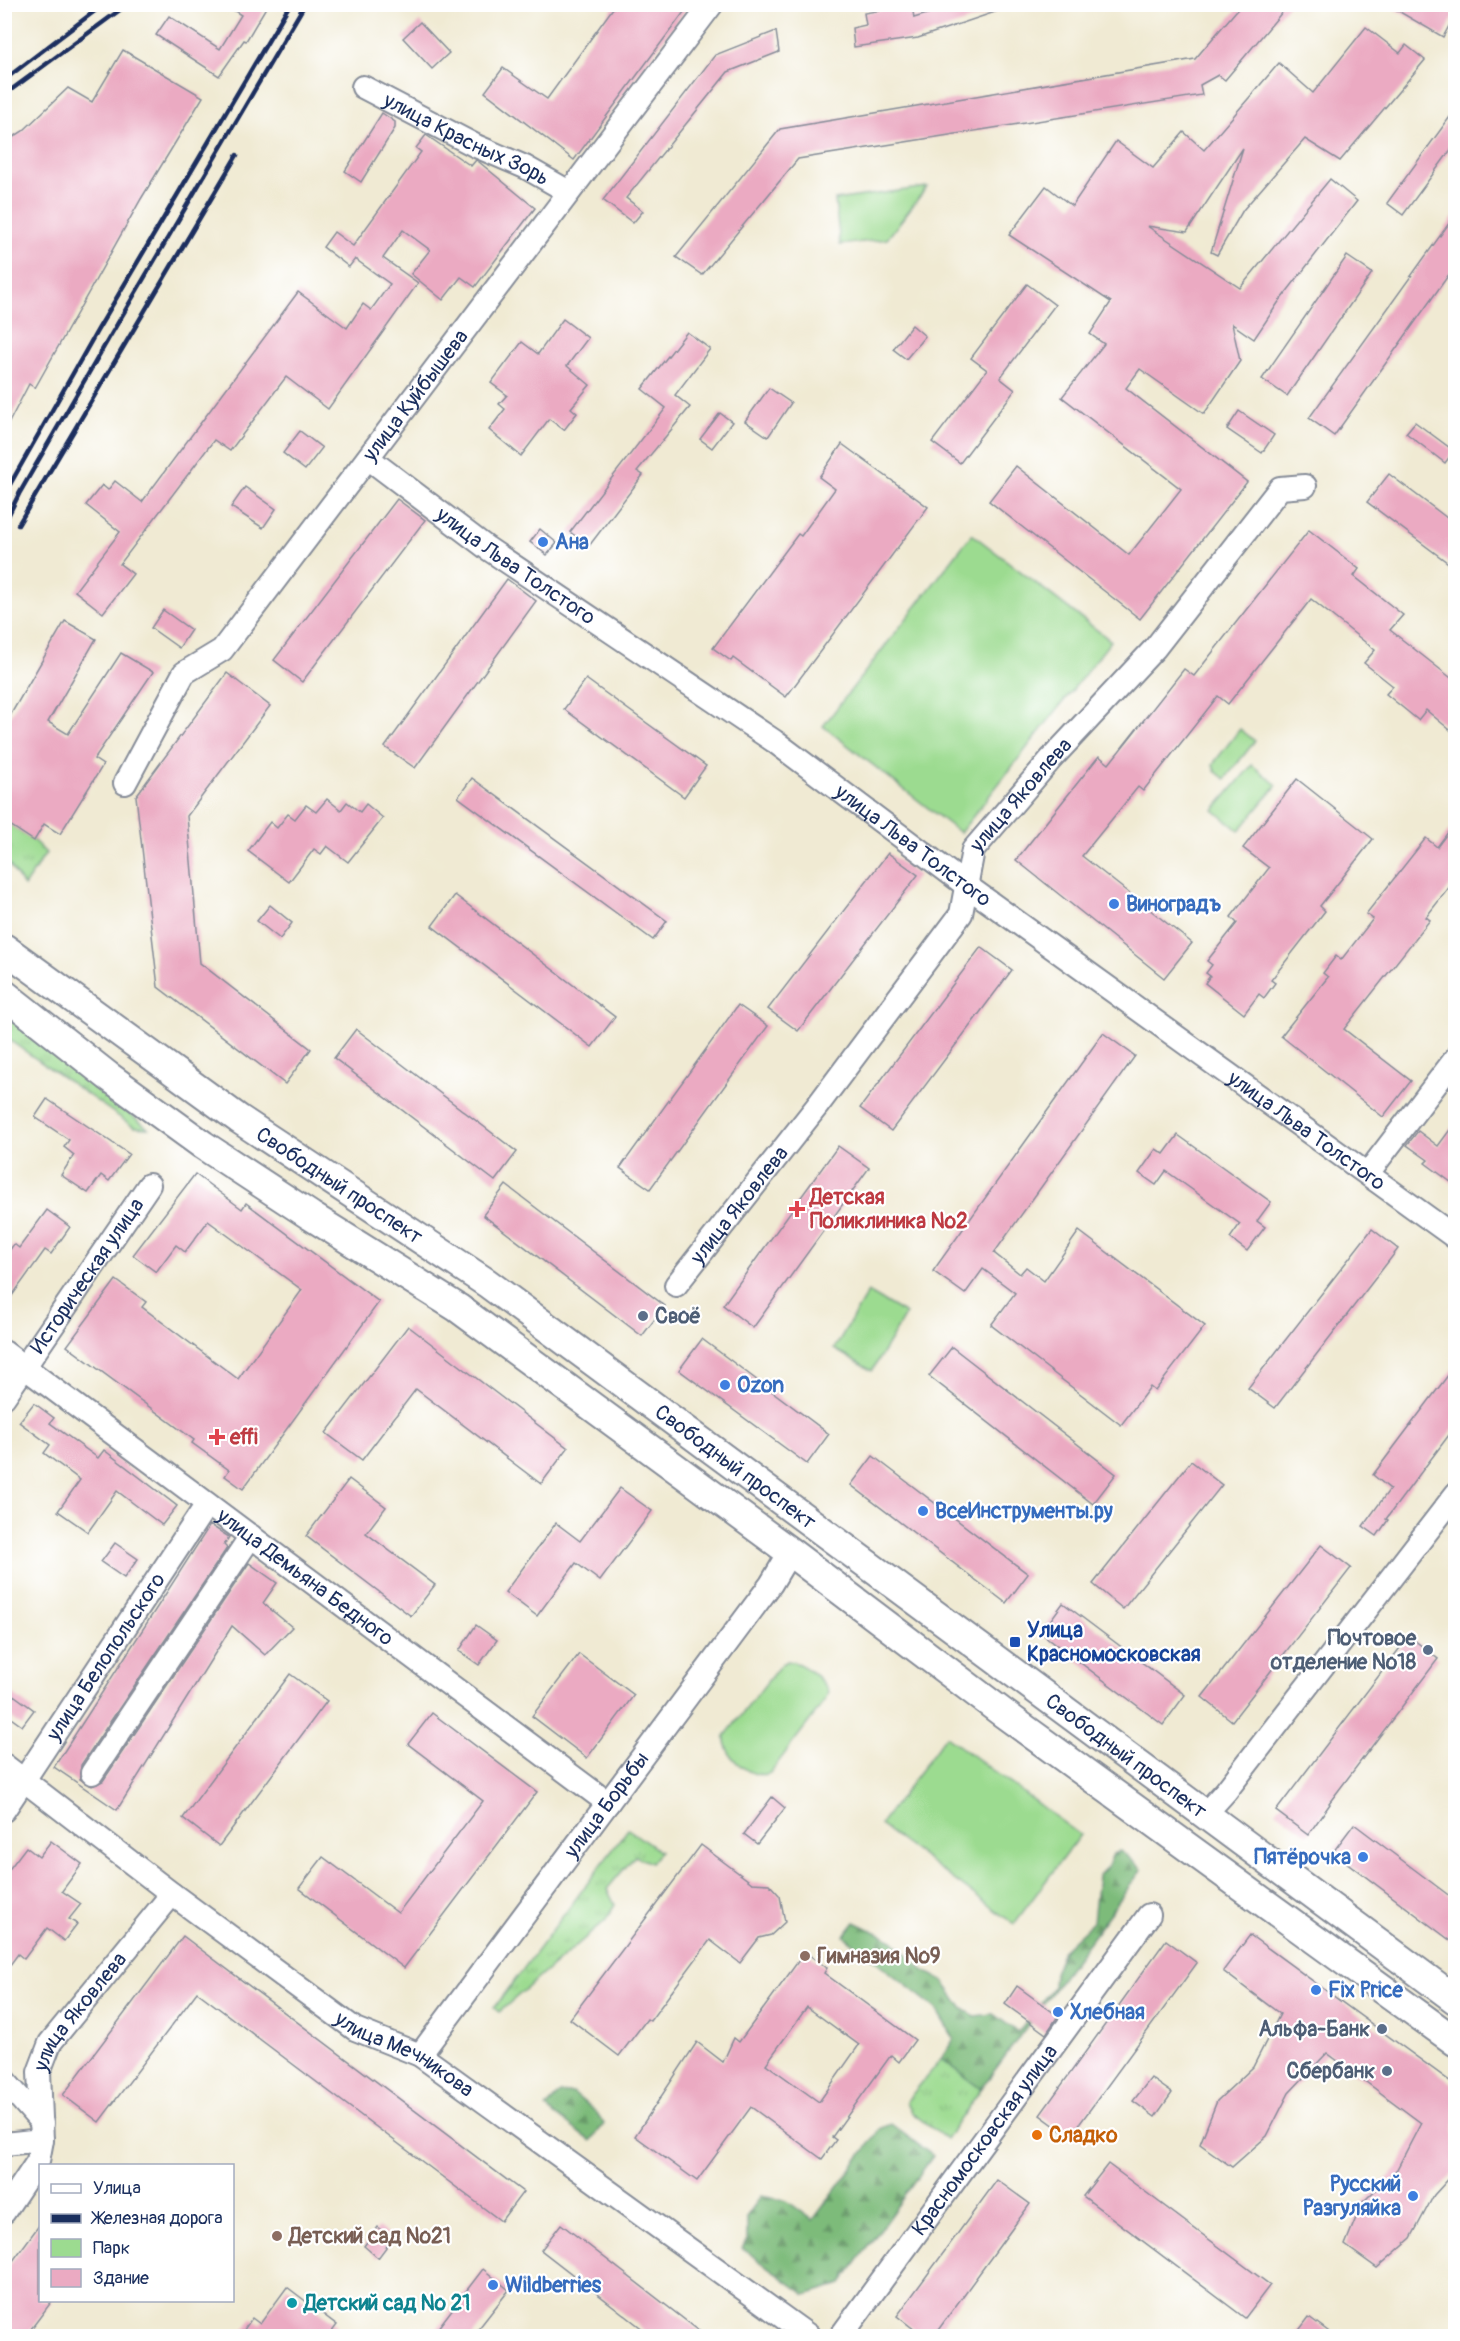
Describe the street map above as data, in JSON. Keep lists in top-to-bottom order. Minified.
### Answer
{"streets":{"main road":["Свободный проспект"],"street":["улица Красных Зорь","улица Куйбышева","улица Льва Толстого","улица Яковлева","Историческая улица","улица Демьяна Бедного","улица Белопольского","улица Борьбы","улица Мечникова","Красномосковская улица"]},"crossings":[["улица Красных Зорь","улица Куйбышева"],["улица Куйбышева","улица Льва Толстого"],["улица Льва Толстого","улица Яковлева"],["улица Яковлева","улица Мечникова"],["Свободный проспект","улица Борьбы"],["Историческая улица","улица Демьяна Бедного"],["улица Демьяна Бедного","улица Белопольского"],["улица Демьяна Бедного","улица Борьбы"],["улица Белопольского","улица Мечникова"],["улица Борьбы","улица Мечникова"]],"places":{"other":["Ана","Виноградъ","Своё","Ozon","ВсеИнструменты.ру","Почтовое отделение №18","Пятёрочка","Гимназия №9","Fix Price","Хлебная","Альфа-Банк","Сбербанк","Сладко","Русский Разгуляйка","Детский сад №21","Wildberries","Детский сад № 21"],"health":["Детская Поликлиника №2","effi"],"transit":["Улица Красномосковская"]},"legend":["Улица","Железная дорога","Парк","Здание"]}
